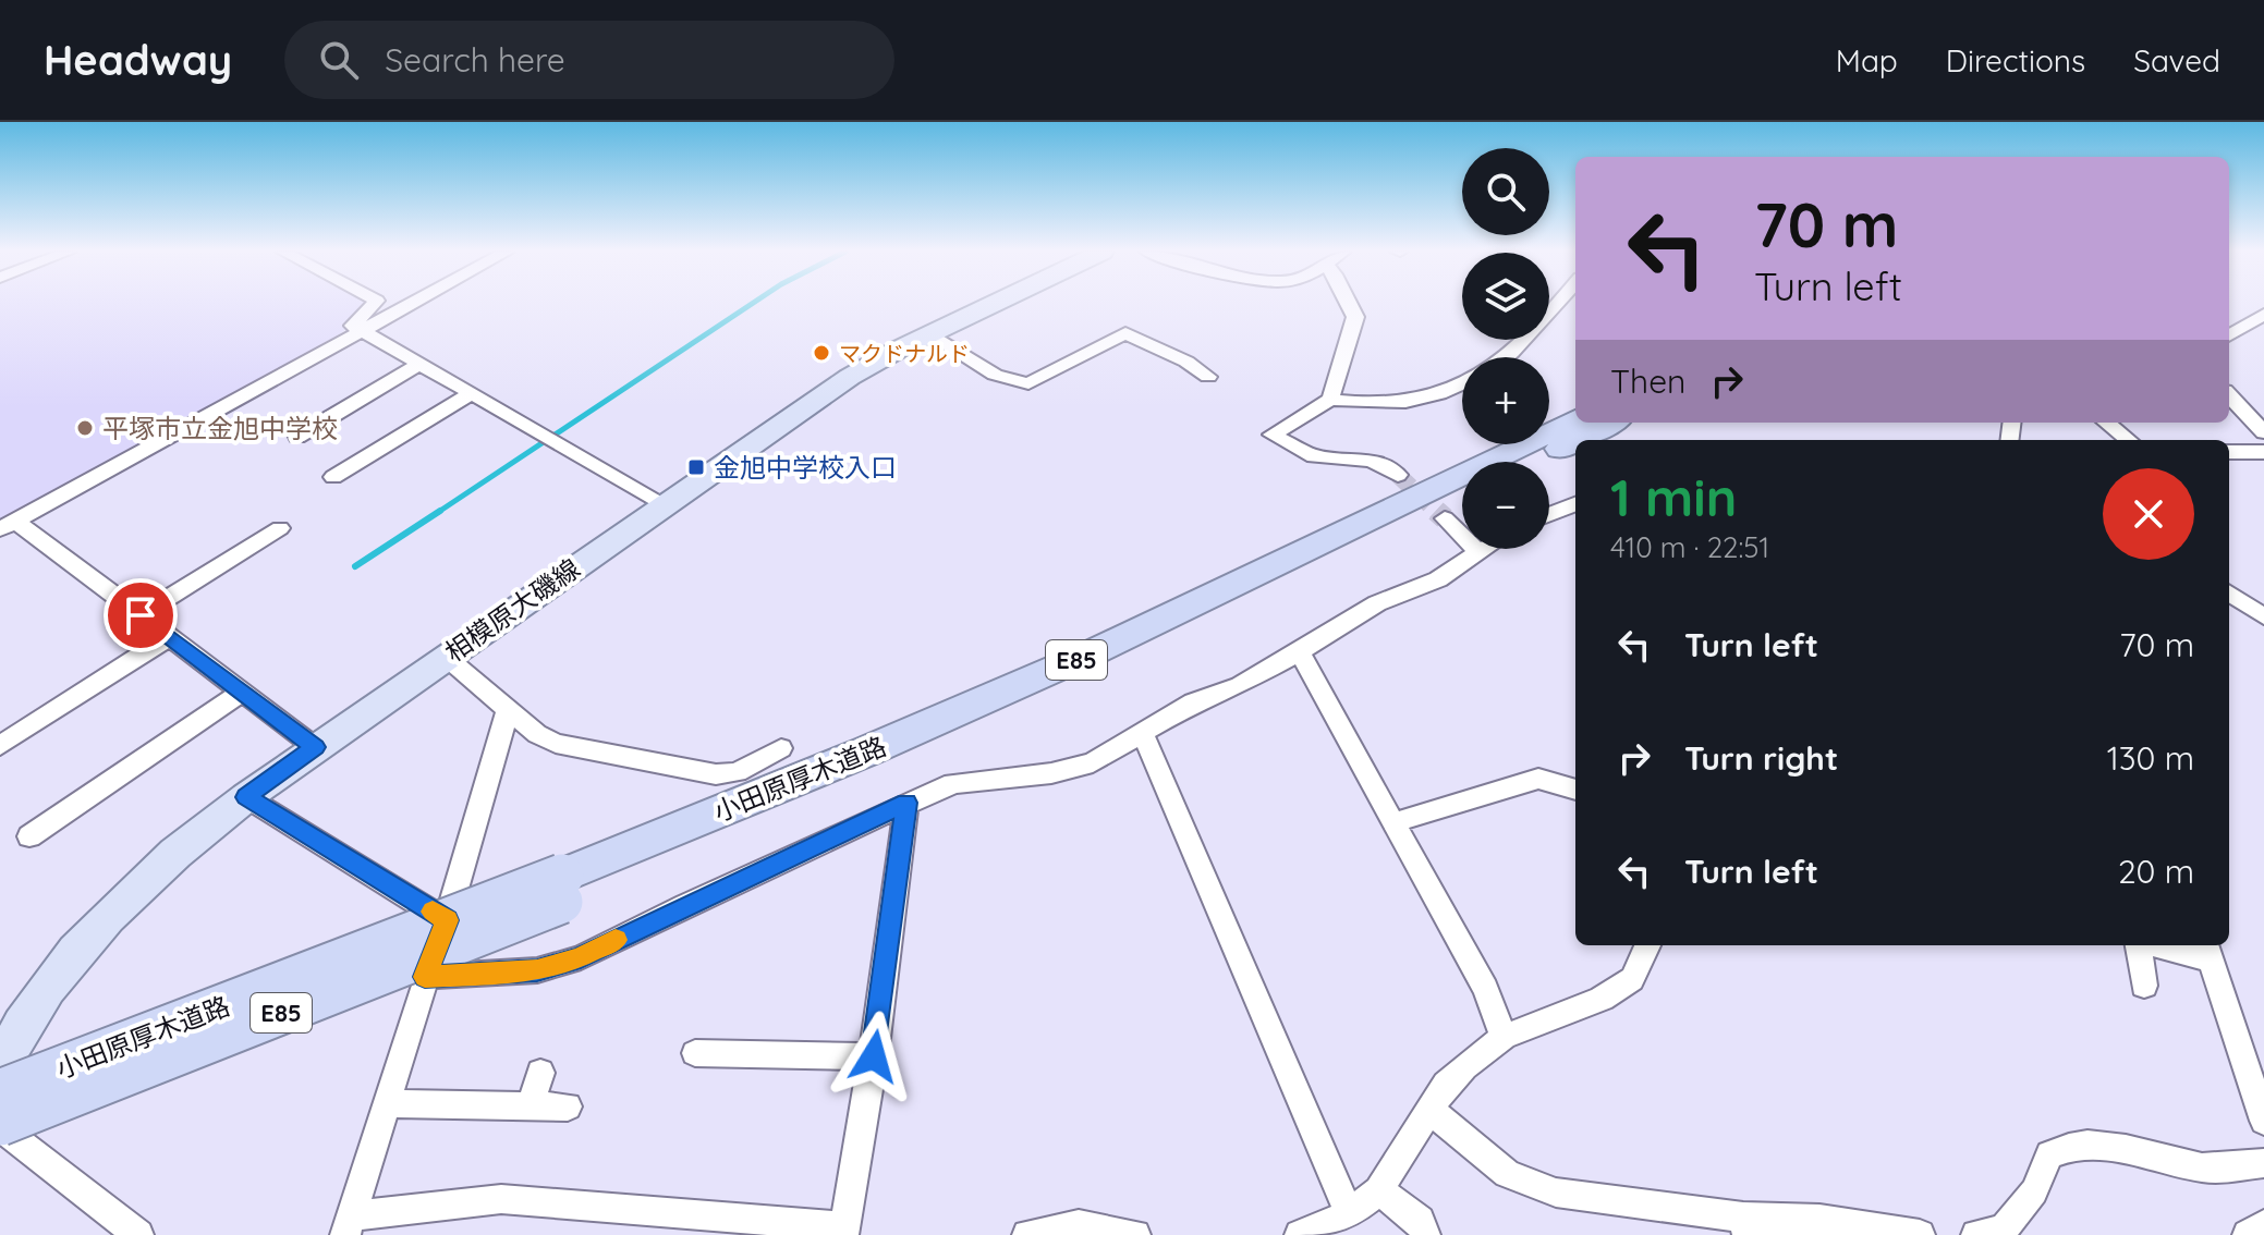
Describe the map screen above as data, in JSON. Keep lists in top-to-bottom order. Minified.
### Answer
{"streets":{"highway":["E85","小田原厚木道路"],"main road":["相模原大磯線"]},"places":{"other":["マクドナルド","平塚市立金旭中学校"],"transit":["金旭中学校入口"]},"page":{"header":"Headway","search":"Search here","nav":["Map","Directions","Saved"],"map_buttons":["+","−"],"turn":["70 m","Turn left"],"then":"Then","heading":["1 min","410 m · 22:51"],"list":[{"name":"Turn left","value":"70 m"},{"name":"Turn right","value":"130 m"},{"name":"Turn left","value":"20 m"}]}}
